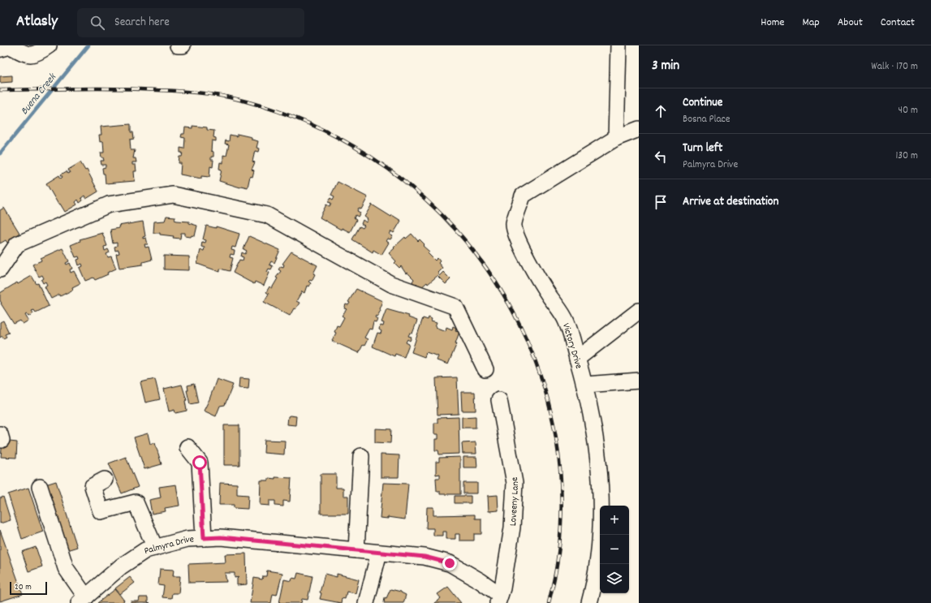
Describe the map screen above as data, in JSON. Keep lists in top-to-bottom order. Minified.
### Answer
{"streets":{"street":["Victory Drive","Loveeny Lane","Palmyra Drive"]},"crossings":[["Loveeny Lane","Palmyra Drive"]],"water":["Buena Creek"],"scale_bar":"20 m","page":{"header":"Atlasly","search":"Search here","nav":["Home","Map","About","Contact"],"heading":["3 min","Walk · 170 m"],"list":[["Continue","Bosna Place","40 m"],["Turn left","Palmyra Drive","130 m"],"Arrive at destination"],"map_buttons":["+","−"],"scale":"20 m"}}
